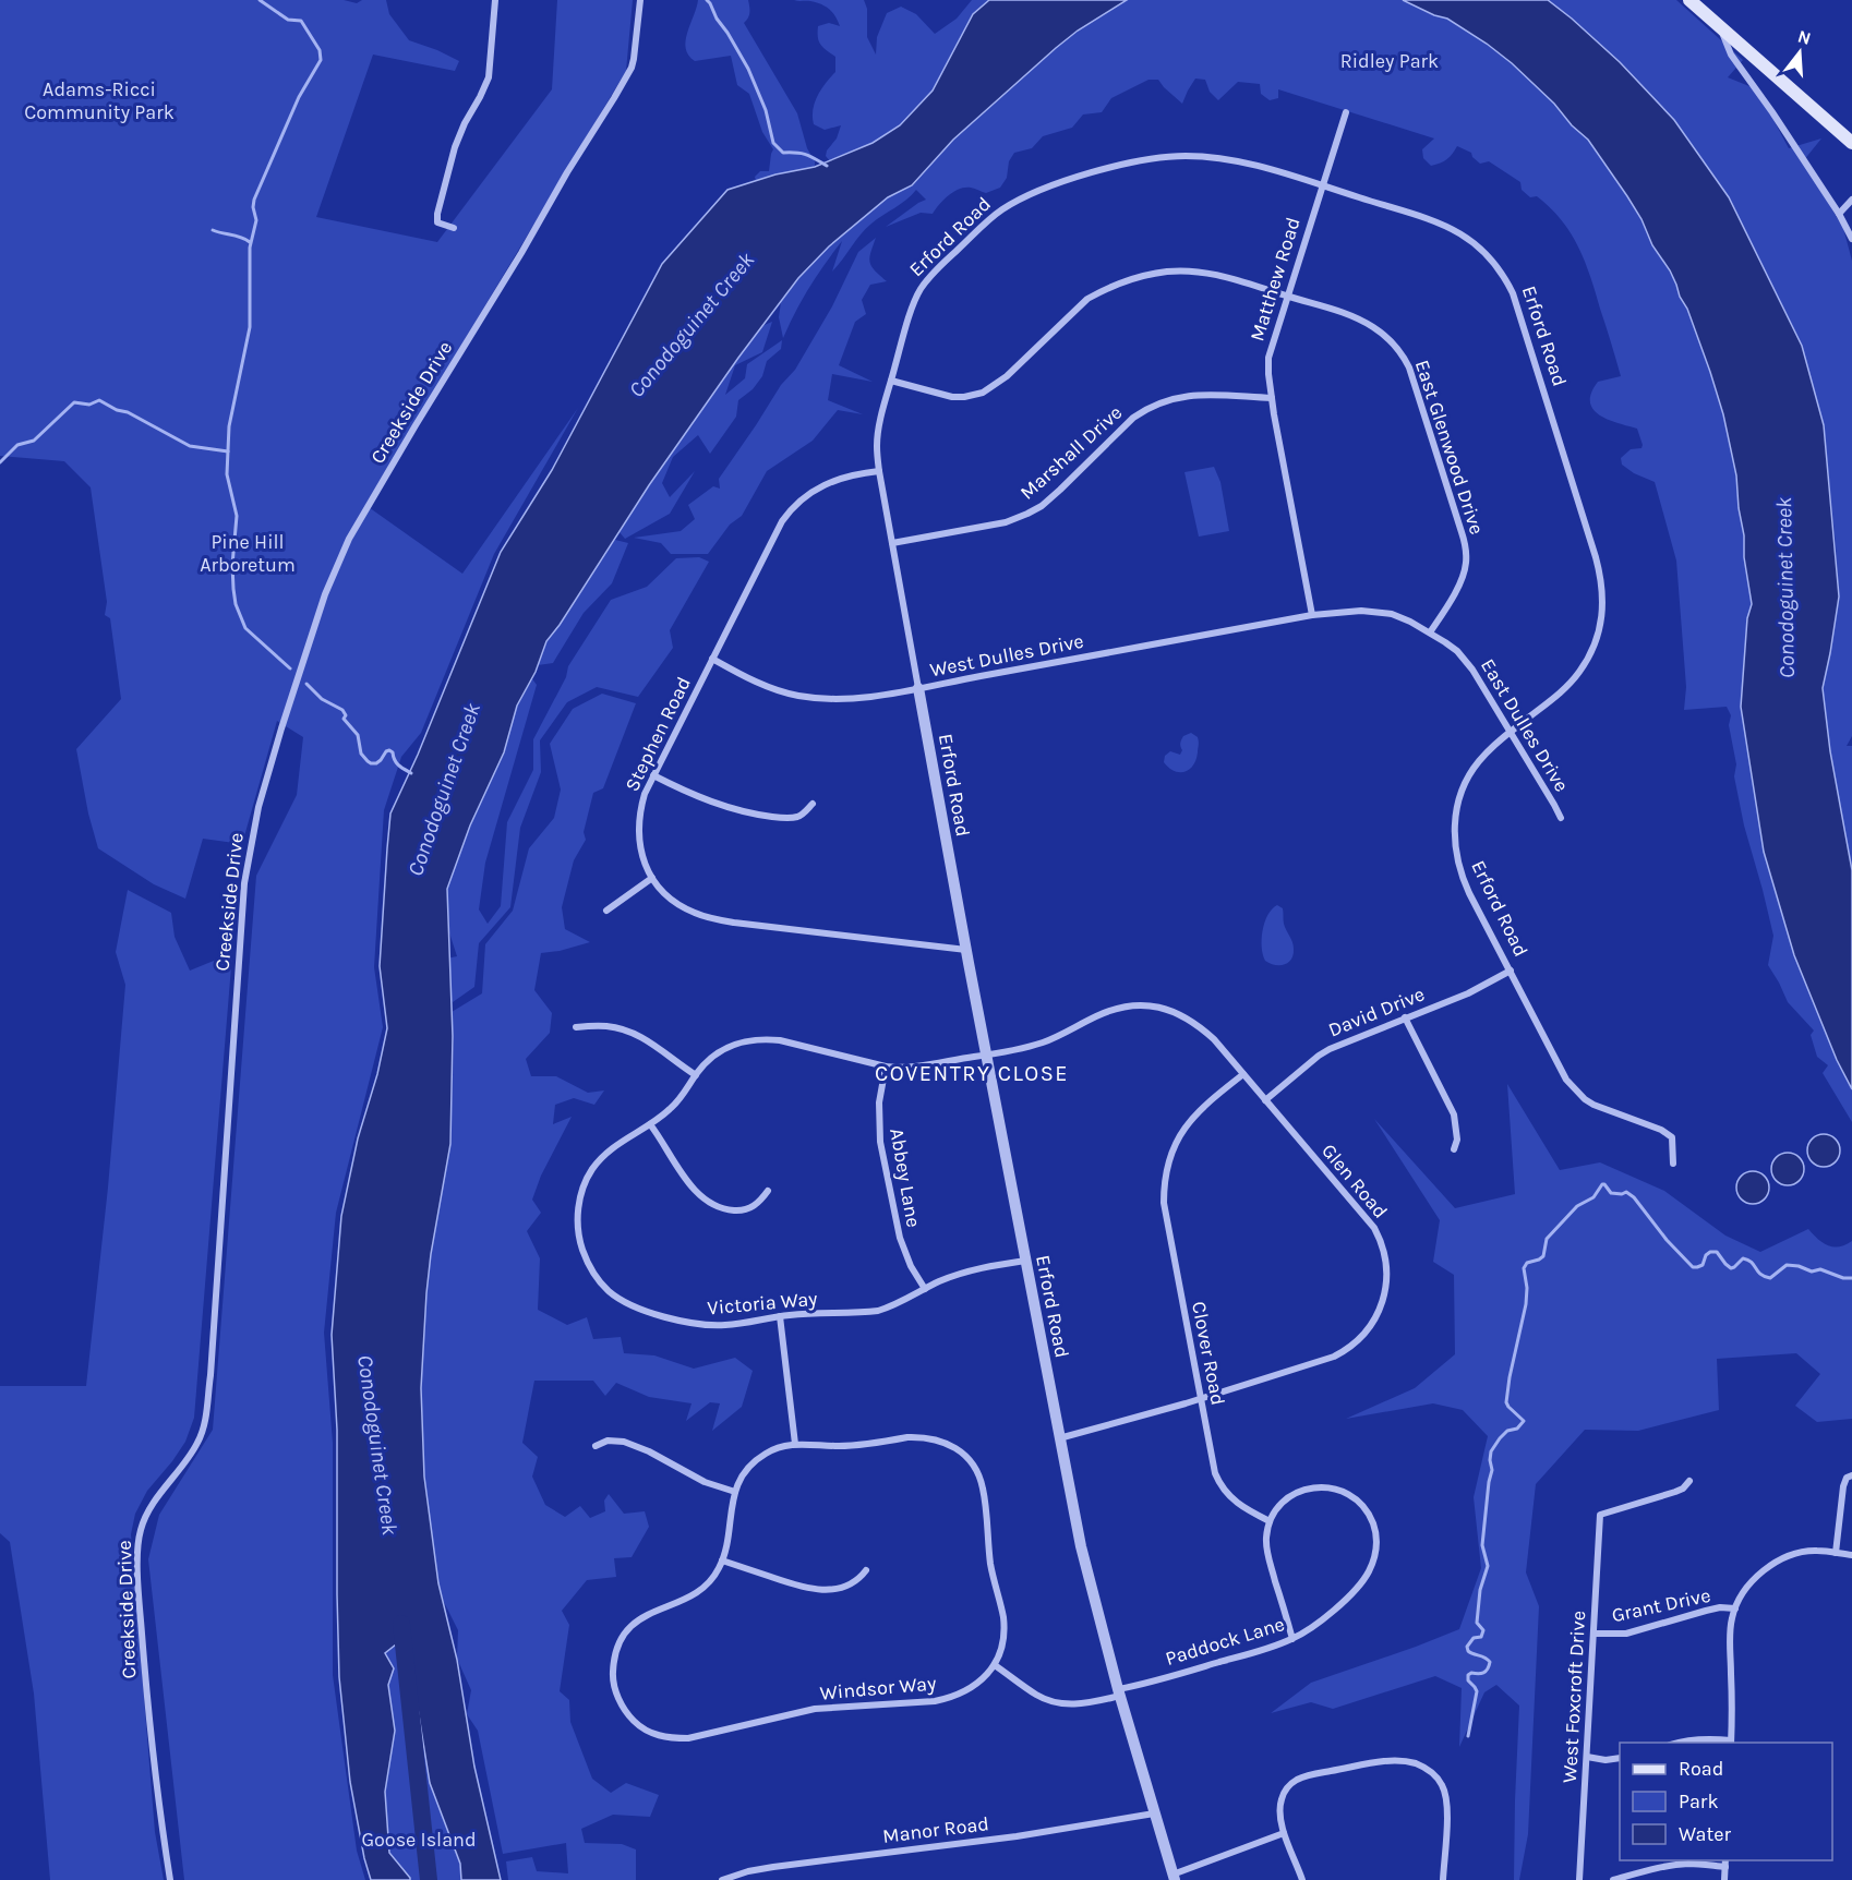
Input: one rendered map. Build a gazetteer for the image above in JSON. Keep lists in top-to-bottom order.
{
  "streets": {
    "street": [
      "Erford Road",
      "Matthew Road",
      "Creekside Drive",
      "East Glenwood Drive",
      "Marshall Drive",
      "West Dulles Drive",
      "East Dulles Drive",
      "Stephen Road",
      "David Drive",
      "Abbey Lane",
      "Glen Road",
      "Victoria Way",
      "Clover Road",
      "Grant Drive",
      "Paddock Lane",
      "Windsor Way",
      "West Foxcroft Drive",
      "Manor Road"
    ]
  },
  "crossings": [
    ["Erford Road", "Matthew Road"],
    ["Erford Road", "East Glenwood Drive"],
    ["Erford Road", "Marshall Drive"],
    ["Erford Road", "West Dulles Drive"],
    ["Erford Road", "East Dulles Drive"],
    ["Erford Road", "Stephen Road"],
    ["Erford Road", "David Drive"],
    ["Erford Road", "Glen Road"],
    ["Erford Road", "Victoria Way"],
    ["Erford Road", "Paddock Lane"],
    ["Erford Road", "Manor Road"],
    ["Matthew Road", "East Glenwood Drive"],
    ["Matthew Road", "Marshall Drive"],
    ["Matthew Road", "West Dulles Drive"],
    ["Matthew Road", "East Dulles Drive"],
    ["East Glenwood Drive", "East Dulles Drive"],
    ["West Dulles Drive", "East Dulles Drive"],
    ["West Dulles Drive", "Stephen Road"],
    ["David Drive", "Glen Road"],
    ["Abbey Lane", "Victoria Way"],
    ["Glen Road", "Victoria Way"],
    ["Glen Road", "Clover Road"],
    ["Clover Road", "Paddock Lane"],
    ["Grant Drive", "West Foxcroft Drive"],
    ["Paddock Lane", "Windsor Way"]
  ],
  "districts": ["COVENTRY CLOSE"],
  "water": ["Conodoguinet Creek"],
  "parks": [
    "Ridley Park",
    "Adams-Ricci Community Park",
    "Pine Hill Arboretum",
    "Goose Island"
  ],
  "legend": ["Road", "Park", "Water"],
  "north": "top"
}
